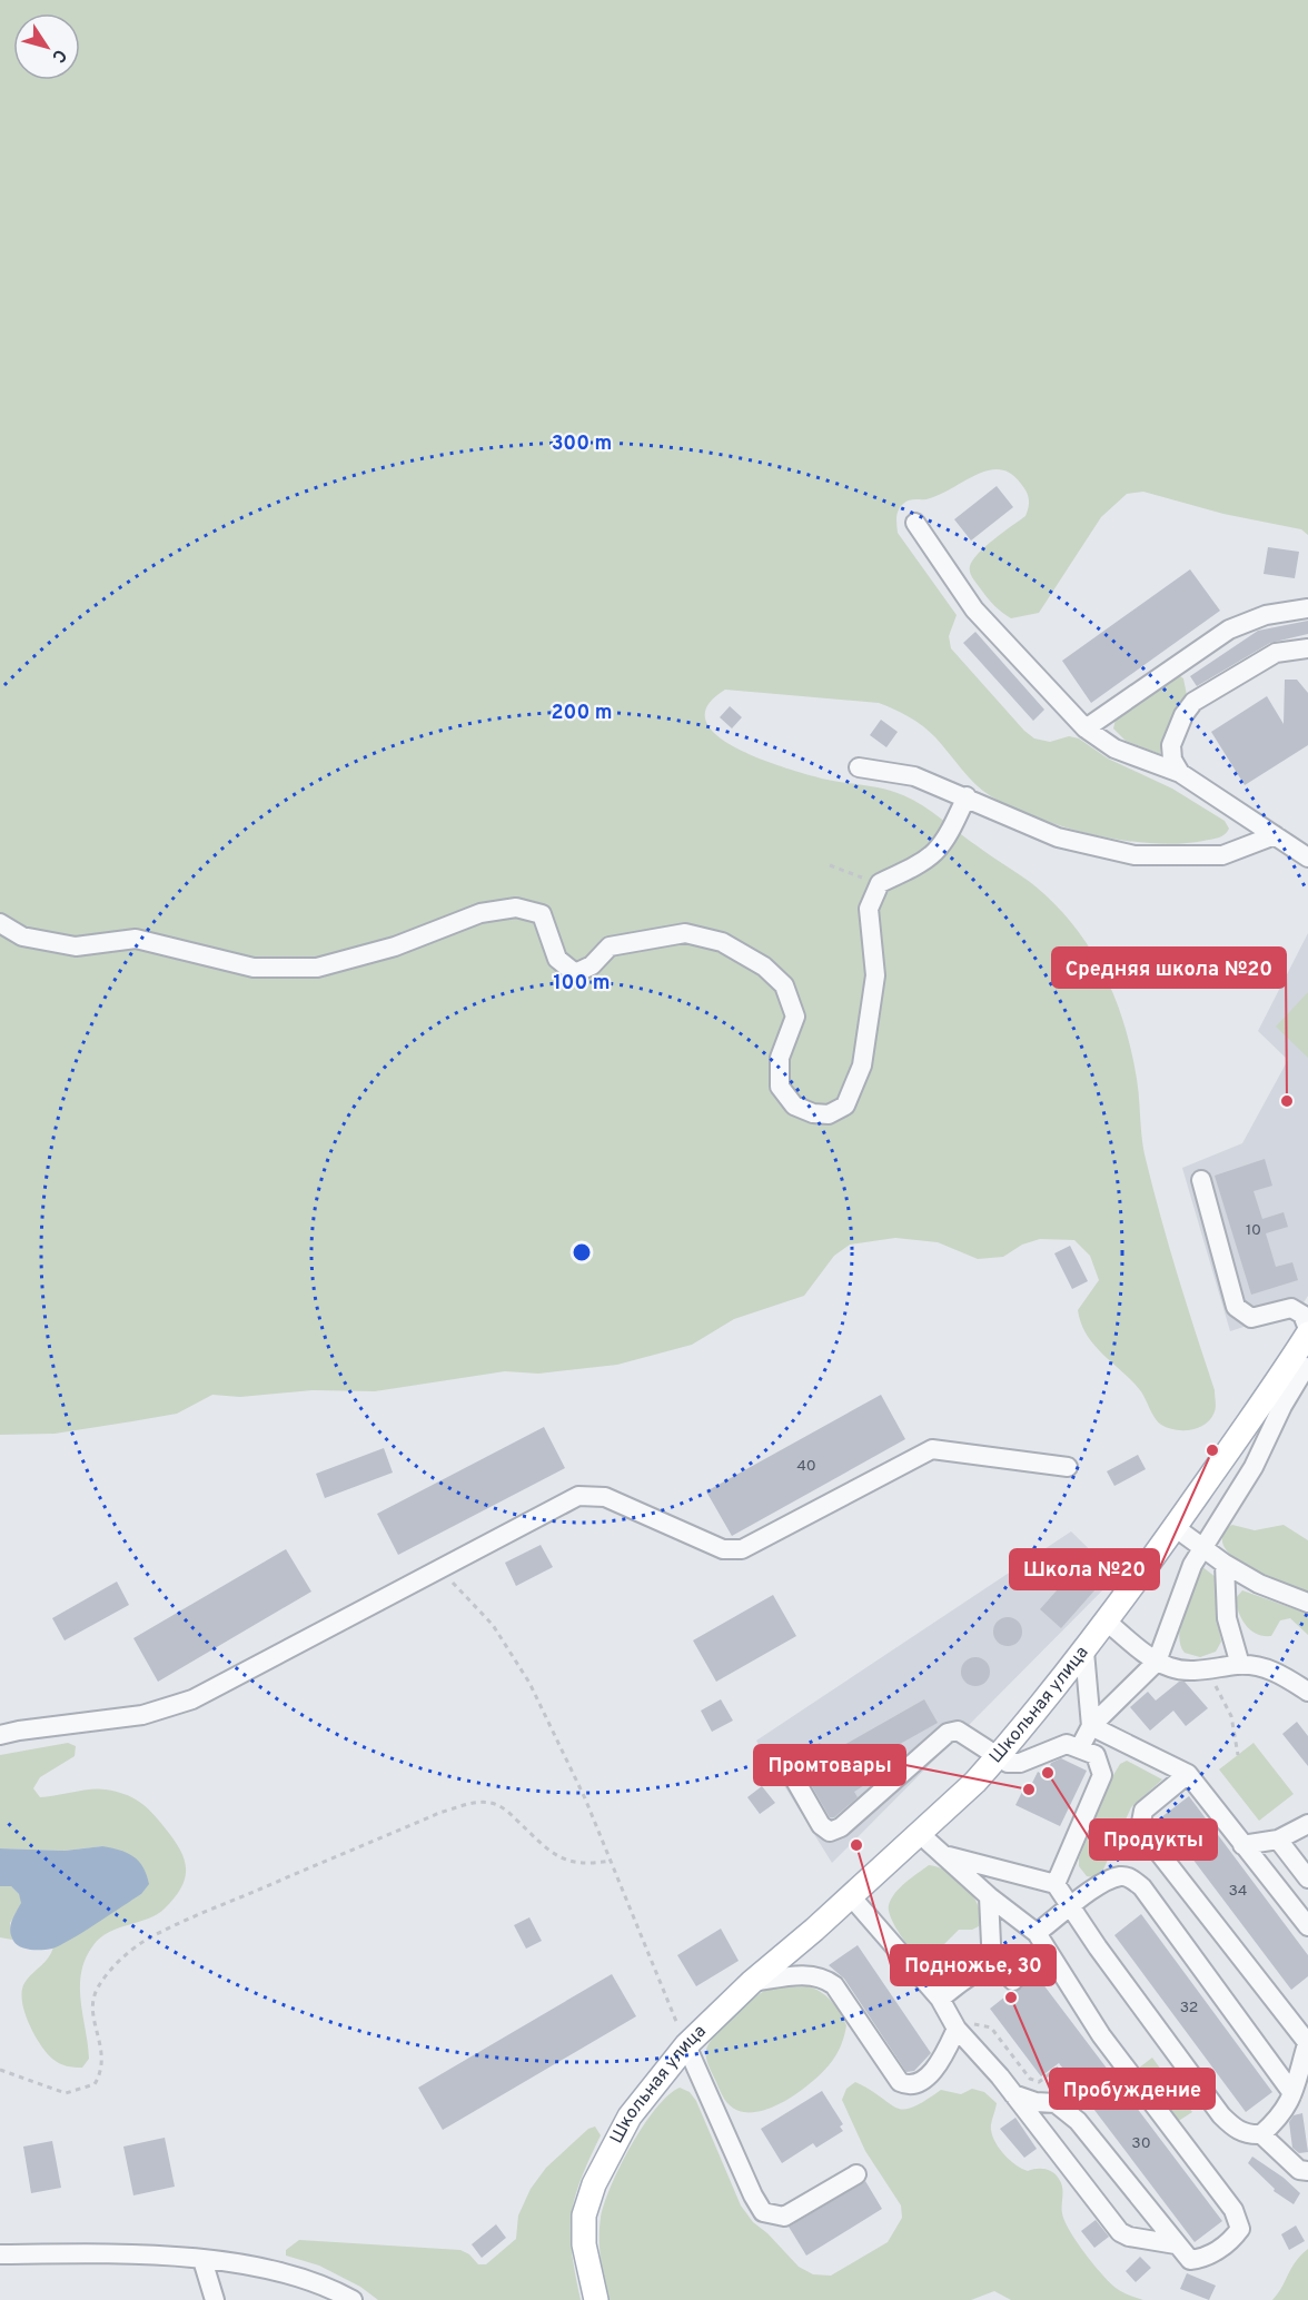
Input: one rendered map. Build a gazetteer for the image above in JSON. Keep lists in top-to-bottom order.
{
  "streets": {
    "main road": ["Школьная улица"]
  },
  "places": [
    "Средняя школа №20",
    "Школа №20",
    "Продукты",
    "Промтовары",
    "Подножье, 30",
    "Пробуждение"
  ],
  "house_numbers": [
    "10",
    "40",
    "34",
    "32",
    "30"
  ],
  "north": "bottom right",
  "rings": ["300 m", "200 m", "100 m"]
}
